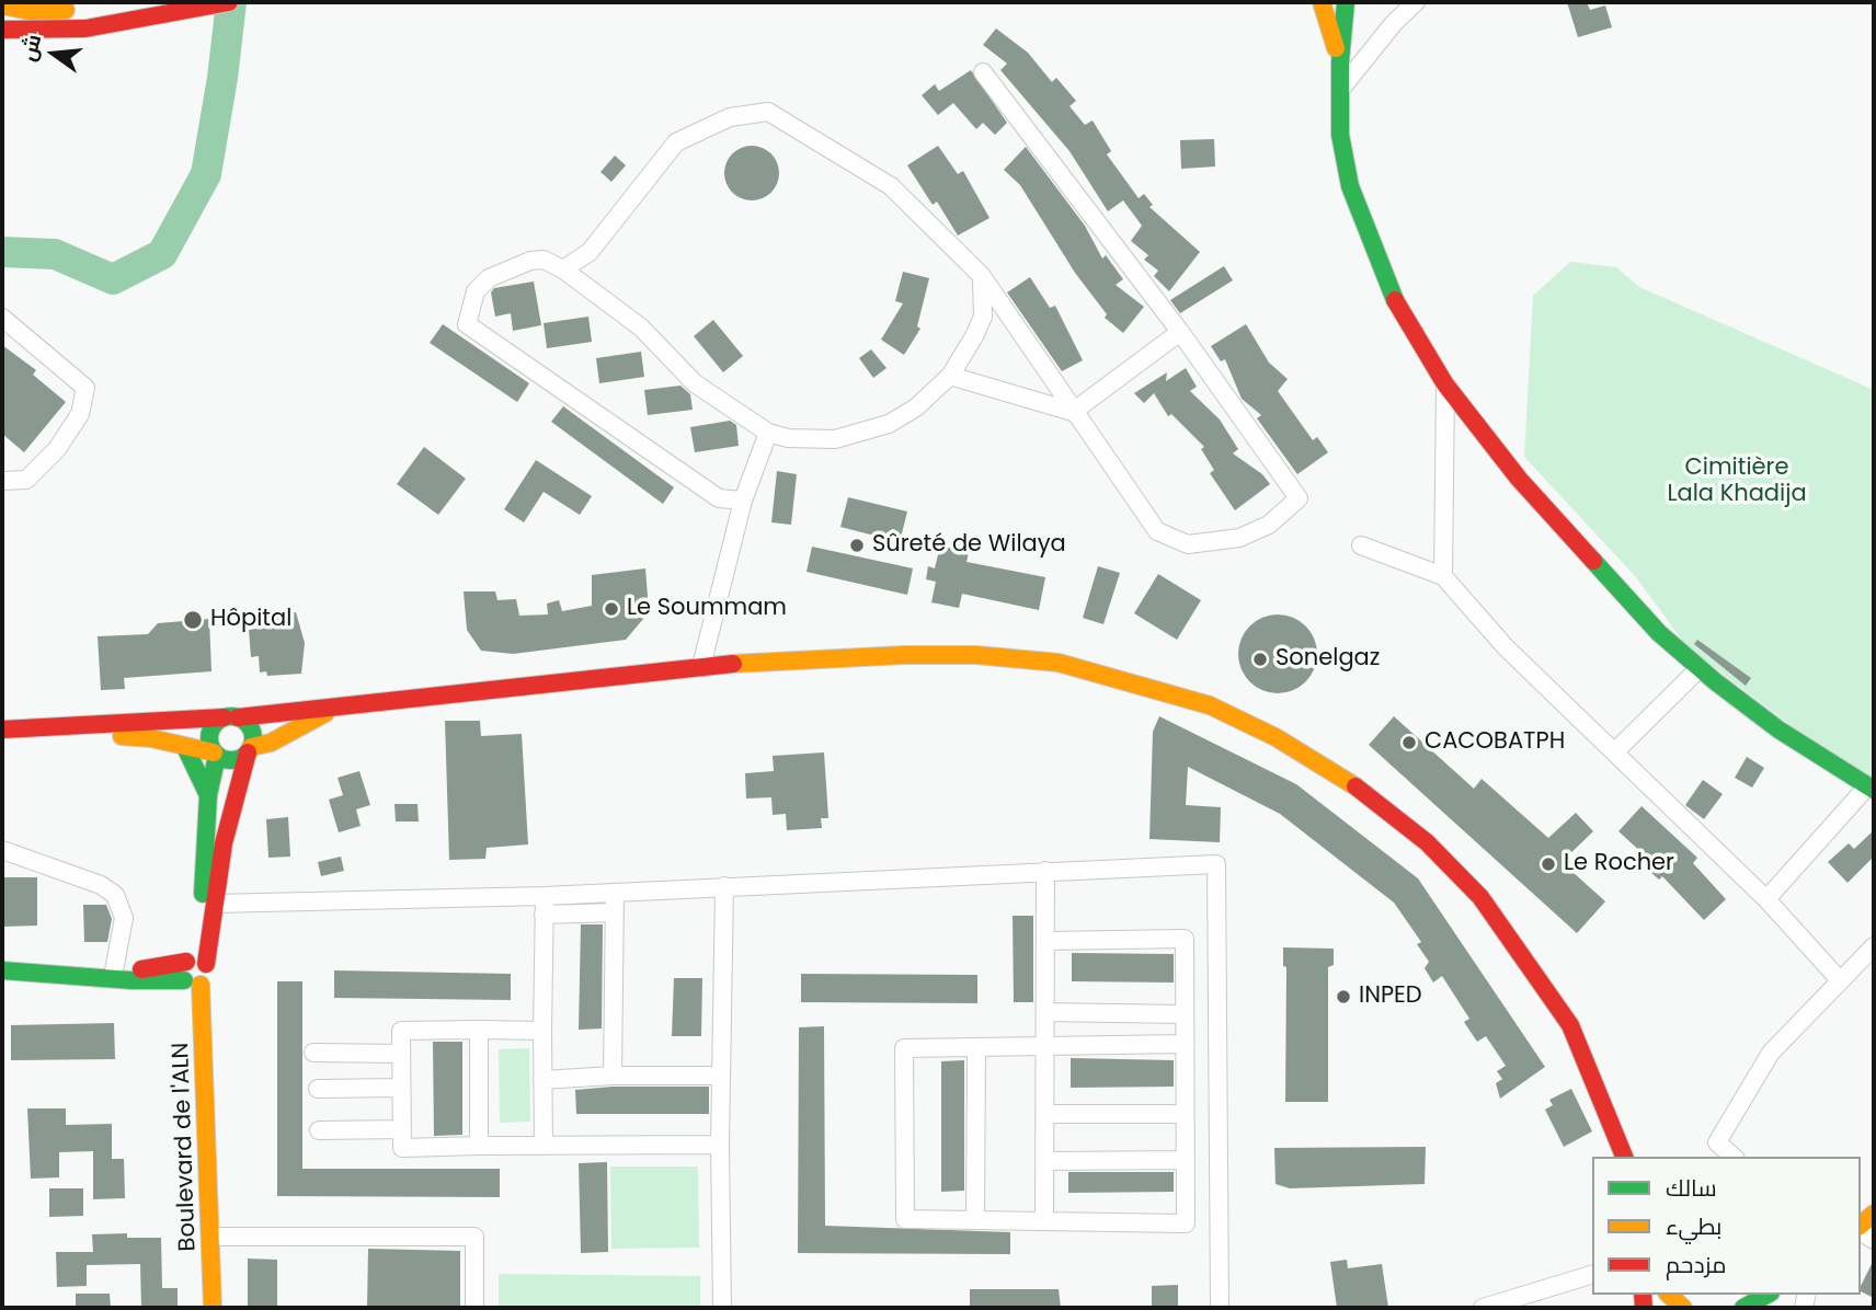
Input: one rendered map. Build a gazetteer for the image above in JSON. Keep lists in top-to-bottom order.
{
  "streets": {
    "main road": ["Boulevard de l'ALN"]
  },
  "parks": ["Cimitière Lala Khadija"],
  "places": [
    "Sûreté de Wilaya",
    "Le Soummam",
    "Hôpital",
    "Sonelgaz",
    "CACOBATPH",
    "Le Rocher",
    "INPED"
  ],
  "legend": ["سالك", "بطيء", "مزدحم"],
  "north": "left"
}
